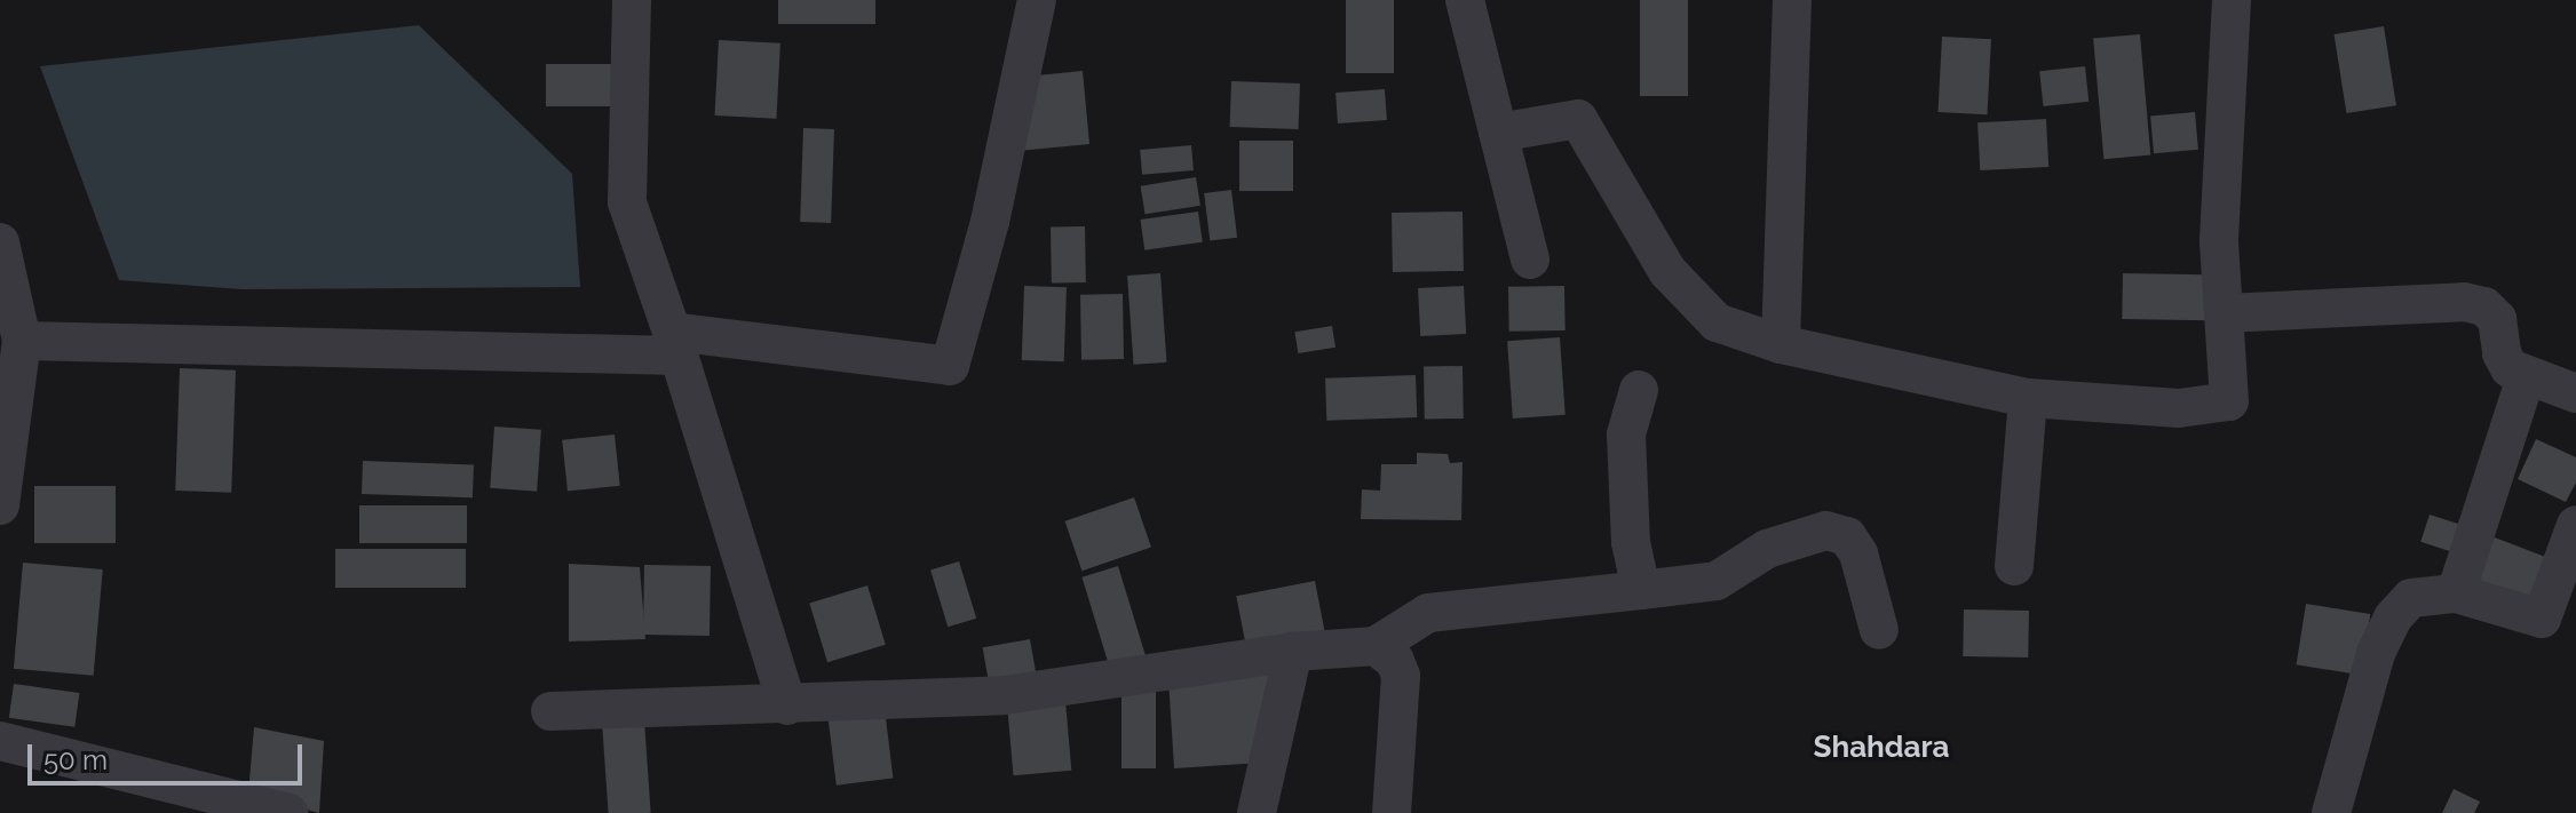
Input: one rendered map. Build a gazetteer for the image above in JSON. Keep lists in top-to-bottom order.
{
  "districts": ["Shahdara"],
  "scale_bar": "50 m"
}
